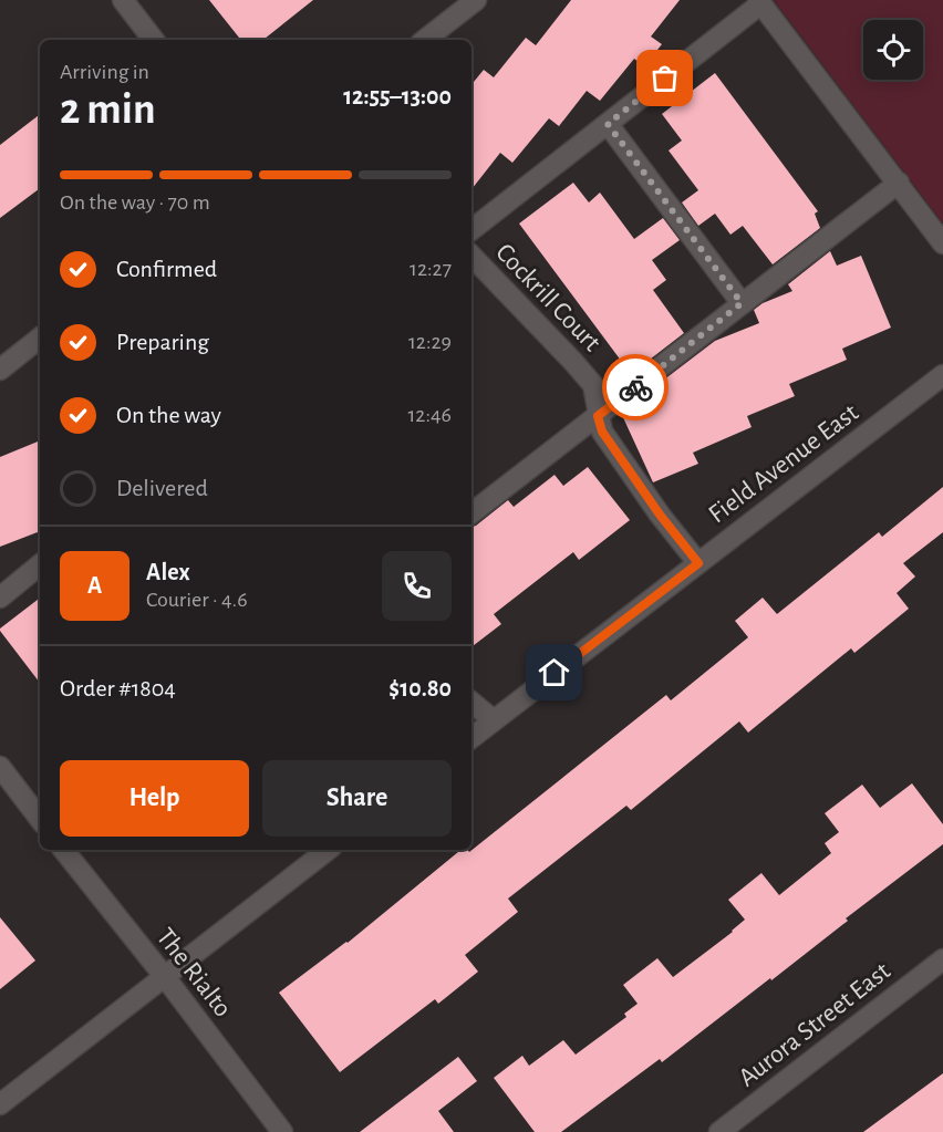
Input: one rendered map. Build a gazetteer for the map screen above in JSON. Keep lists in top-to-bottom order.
{
  "streets": {
    "street": [
      "Cockrill Court",
      "Field Avenue East",
      "The Rialto",
      "Aurora Street East"
    ]
  },
  "crossings": [
    ["Cockrill Court", "Field Avenue East"]
  ],
  "page": {
    "heading": ["2 min", "Arriving in", "12:55–13:00"],
    "panel": [
      "Alex",
      "Courier · 4.6",
      "Order #1804",
      "$10.80"
    ],
    "bar": "On the way · 70 m",
    "list": [
      ["Confirmed", "12:27"],
      ["Preparing", "12:29"],
      ["On the way", "12:46"],
      "Delivered"
    ],
    "round": "A",
    "buttons": ["Help", "Share"]
  }
}
